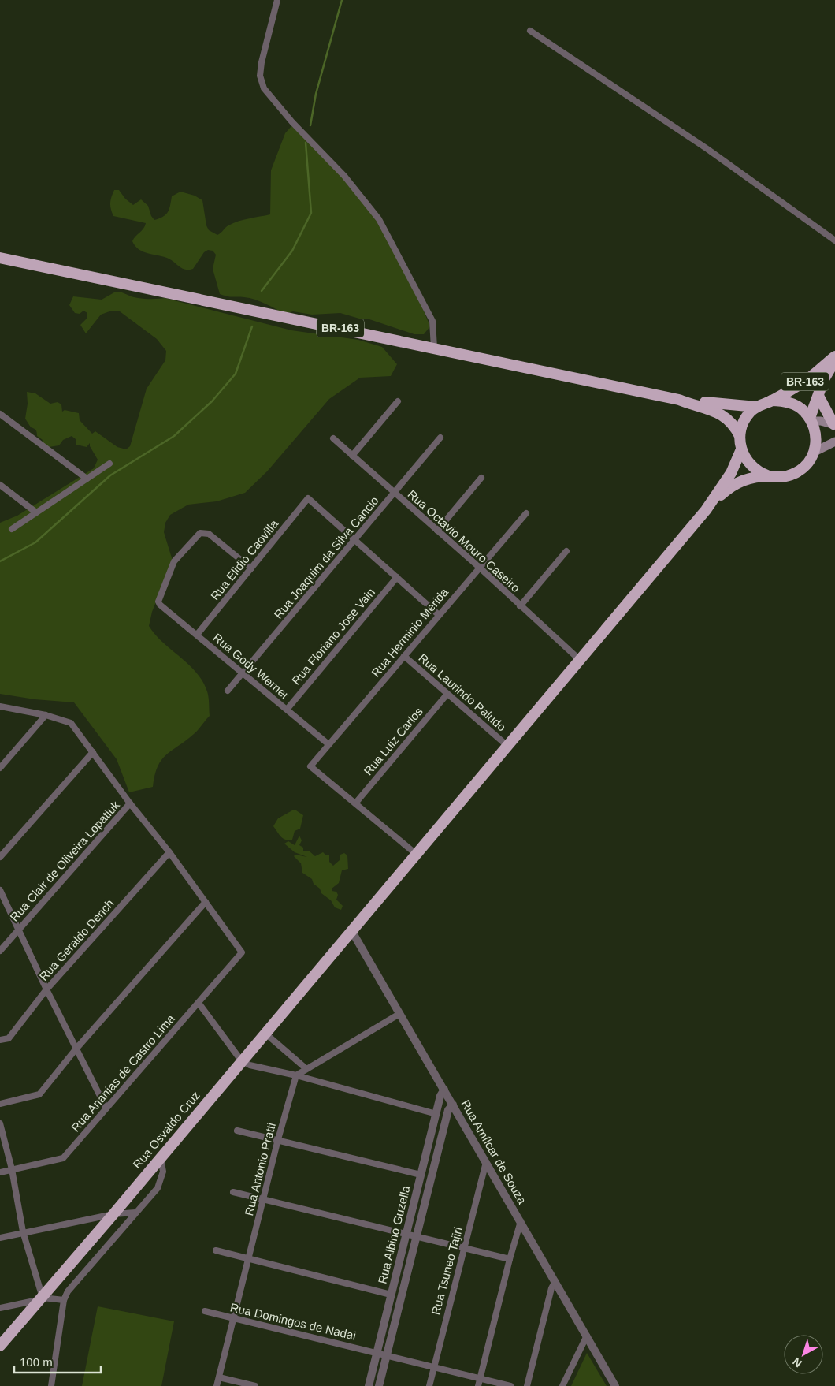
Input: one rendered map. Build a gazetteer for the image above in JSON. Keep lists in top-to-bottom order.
{
  "streets": {
    "highway": ["BR-163", "Rua Osvaldo Cruz"],
    "street": [
      "Rua Octavio Mouro Caseiro",
      "Rua Joaquim da Silva Cancio",
      "Rua Elidio Caovilla",
      "Rua Herminio Merida",
      "Rua Floriano José Vain",
      "Rua Gody Werner",
      "Rua Laurindo Paludo",
      "Rua Luiz Carlos",
      "Rua Clair de Oliveira Lopatiuk",
      "Rua Geraldo Dench",
      "Rua Ananias de Castro Lima",
      "Rua Amílcar de Souza",
      "Rua Antonio Pratti",
      "Rua Albino Guzella",
      "Rua Tsuneo Tajiri",
      "Rua Domingos de Nadai"
    ]
  },
  "crossings": [
    ["Rua Octavio Mouro Caseiro", "Rua Joaquim da Silva Cancio"],
    ["Rua Octavio Mouro Caseiro", "Rua Herminio Merida"],
    ["Rua Octavio Mouro Caseiro", "Rua Osvaldo Cruz"],
    ["Rua Joaquim da Silva Cancio", "Rua Elidio Caovilla"],
    ["Rua Joaquim da Silva Cancio", "Rua Gody Werner"],
    ["Rua Elidio Caovilla", "Rua Gody Werner"],
    ["Rua Herminio Merida", "Rua Gody Werner"],
    ["Rua Herminio Merida", "Rua Laurindo Paludo"],
    ["Rua Herminio Merida", "Rua Luiz Carlos"],
    ["Rua Floriano José Vain", "Rua Gody Werner"],
    ["Rua Laurindo Paludo", "Rua Luiz Carlos"],
    ["Rua Laurindo Paludo", "Rua Osvaldo Cruz"],
    ["Rua Osvaldo Cruz", "Rua Amílcar de Souza"],
    ["Rua Amílcar de Souza", "Rua Albino Guzella"],
    ["Rua Amílcar de Souza", "Rua Tsuneo Tajiri"],
    ["Rua Antonio Pratti", "Rua Domingos de Nadai"],
    ["Rua Albino Guzella", "Rua Domingos de Nadai"]
  ],
  "scale_bar": "100 m",
  "north": "bottom left"
}
